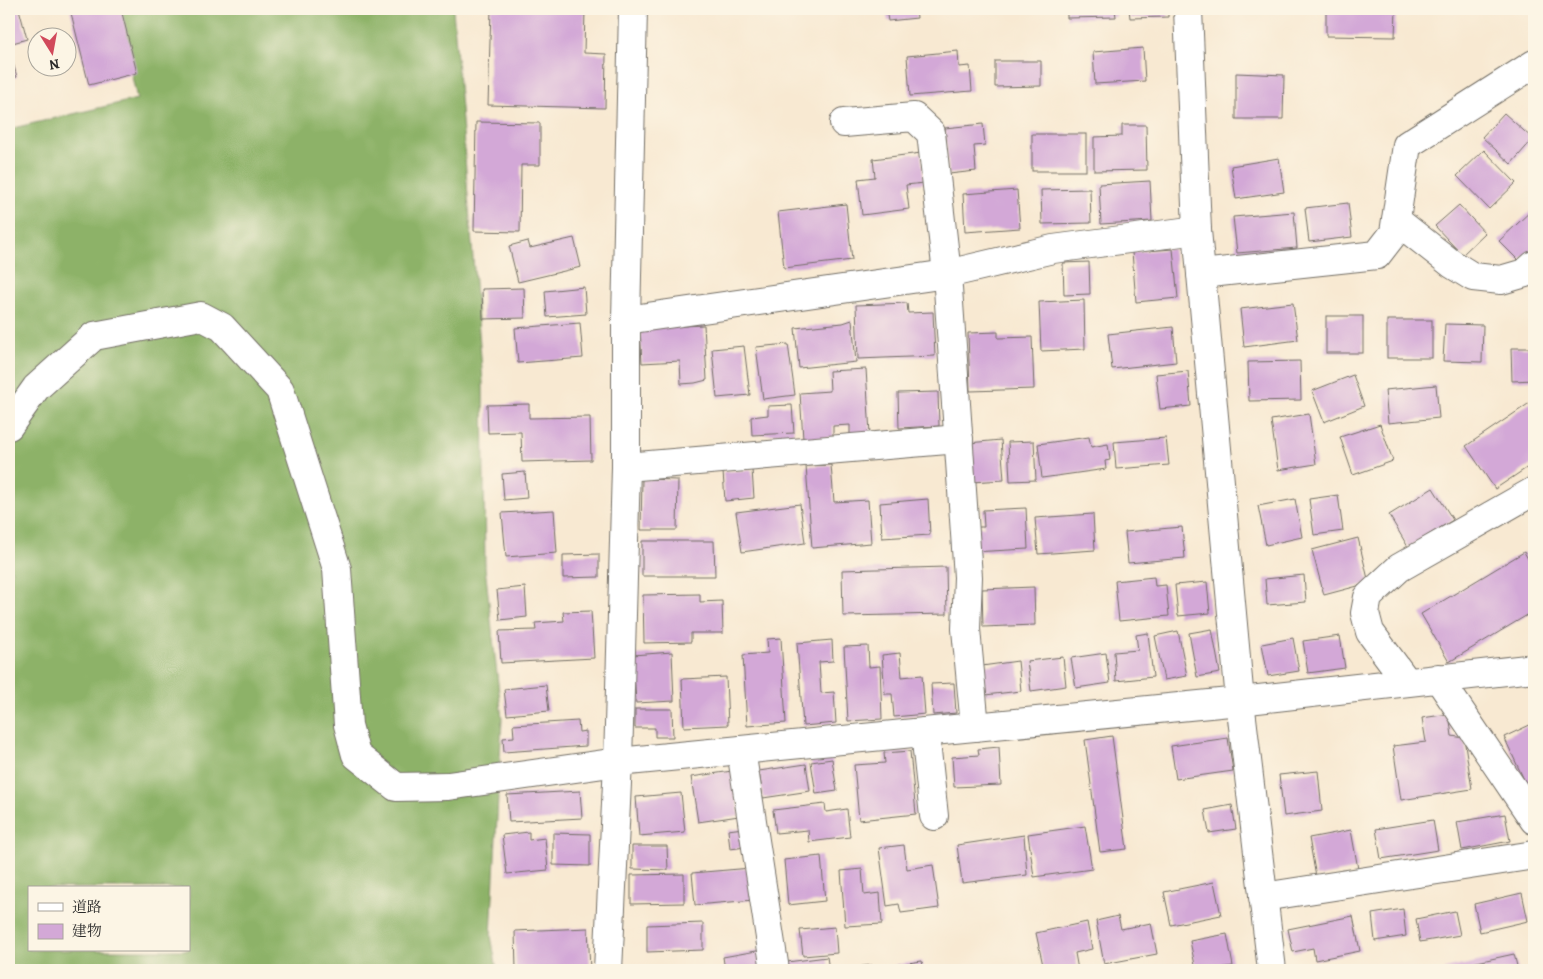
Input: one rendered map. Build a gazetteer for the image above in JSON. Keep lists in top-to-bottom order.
{
  "legend": ["道路", "建物"],
  "north": "bottom"
}
